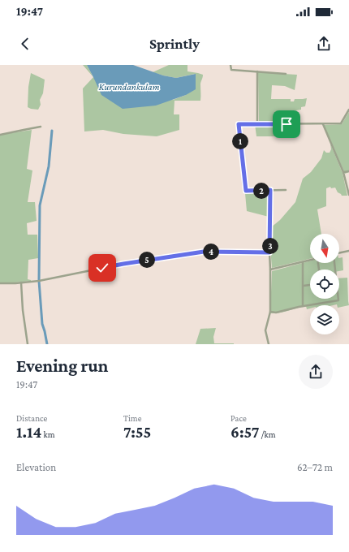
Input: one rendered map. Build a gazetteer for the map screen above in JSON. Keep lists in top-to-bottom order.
{
  "water": ["Kurundankulam"],
  "north": "bottom",
  "page": {
    "status": "19:47",
    "header": "Sprintly",
    "pins": [
      "1",
      "2",
      "3",
      "4",
      "5"
    ],
    "heading": ["Evening run", "19:47"],
    "stats": [
      ["Distance", "1.14 km"],
      ["Time", "7:55"],
      ["Pace", "6:57 /km"]
    ],
    "chart": ["Elevation", "62–72 m"]
  }
}
